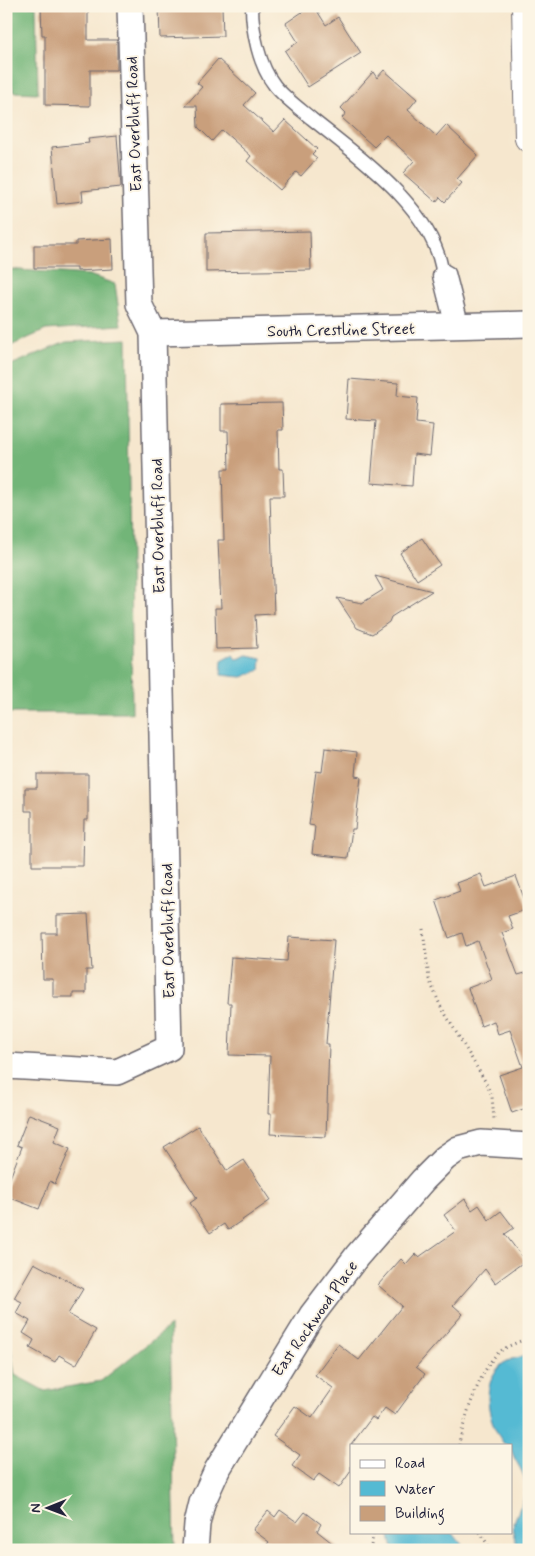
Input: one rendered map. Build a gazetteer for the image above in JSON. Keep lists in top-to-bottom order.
{
  "streets": {
    "street": ["East Overbluff Road", "South Crestline Street", "East Rockwood Place"]
  },
  "crossings": [
    ["East Overbluff Road", "South Crestline Street"]
  ],
  "legend": ["Road", "Water", "Building"],
  "north": "left"
}
